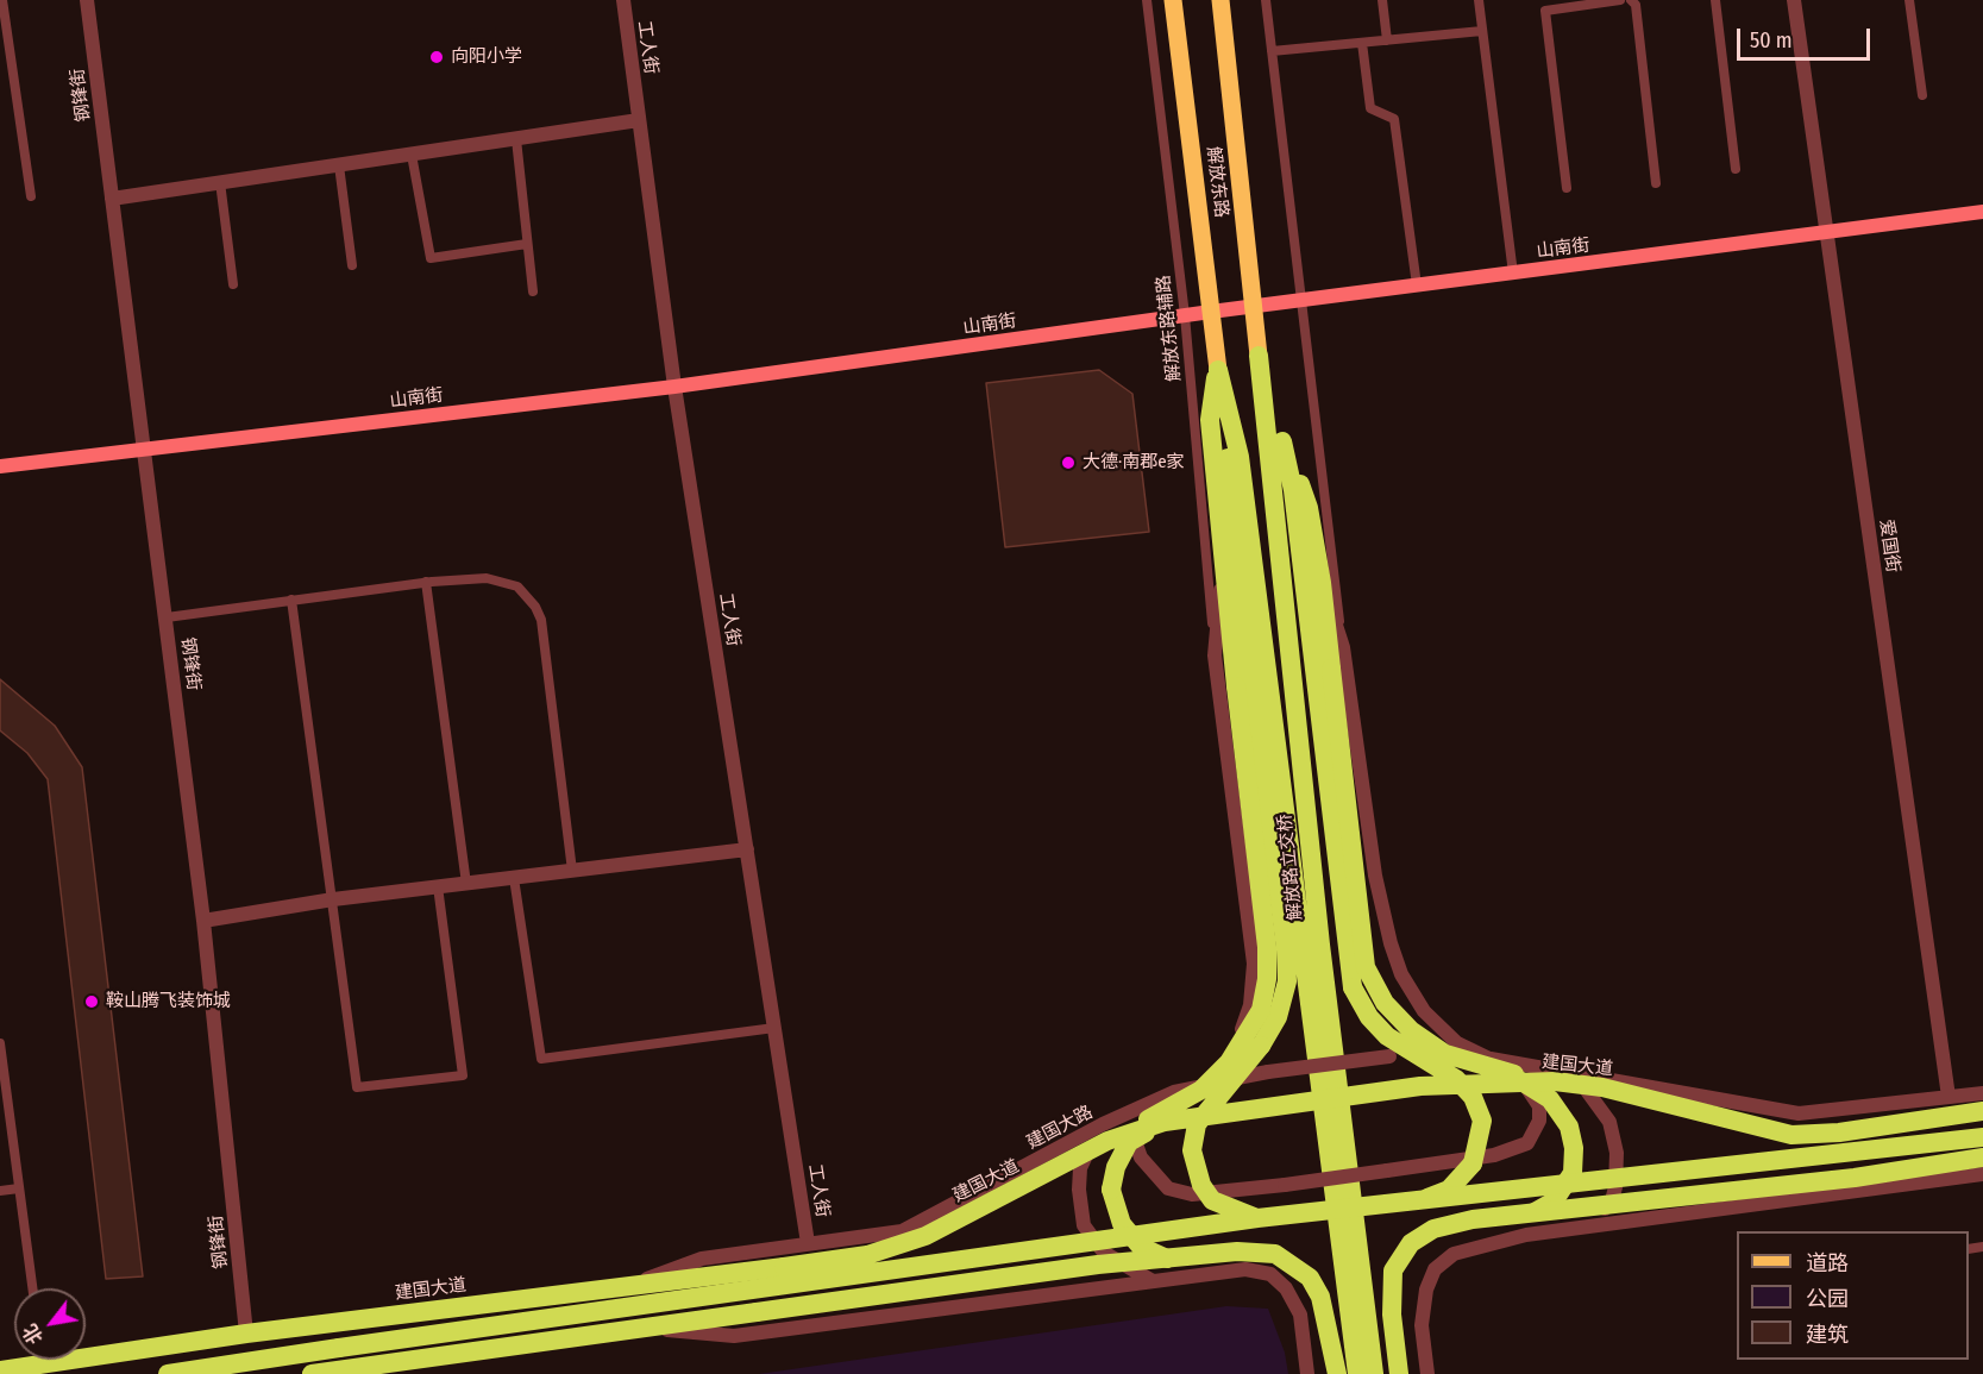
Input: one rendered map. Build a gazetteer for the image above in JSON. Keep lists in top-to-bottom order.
{
  "streets": {
    "highway": ["解放路立交桥", "建国大道"],
    "main road": ["解放东路", "山南街"],
    "street": [
      "工人街",
      "钢锋街",
      "爱国街",
      "建国大路"
    ],
    "lane": ["解放东路辅路"]
  },
  "crossings": [
    ["工人街", "山南街"],
    ["工人街", "建国大路"],
    ["钢锋街", "山南街"],
    ["钢锋街", "建国大道"],
    ["解放东路", "山南街"],
    ["解放东路", "解放路立交桥"],
    ["山南街", "解放东路辅路"],
    ["山南街", "爱国街"],
    ["建国大道", "建国大路"]
  ],
  "places": ["向阳小学", "大德·南郡e家", "鞍山腾飞装饰城"],
  "legend": ["道路", "公园", "建筑"],
  "scale_bar": "50 m",
  "north": "bottom left"
}
